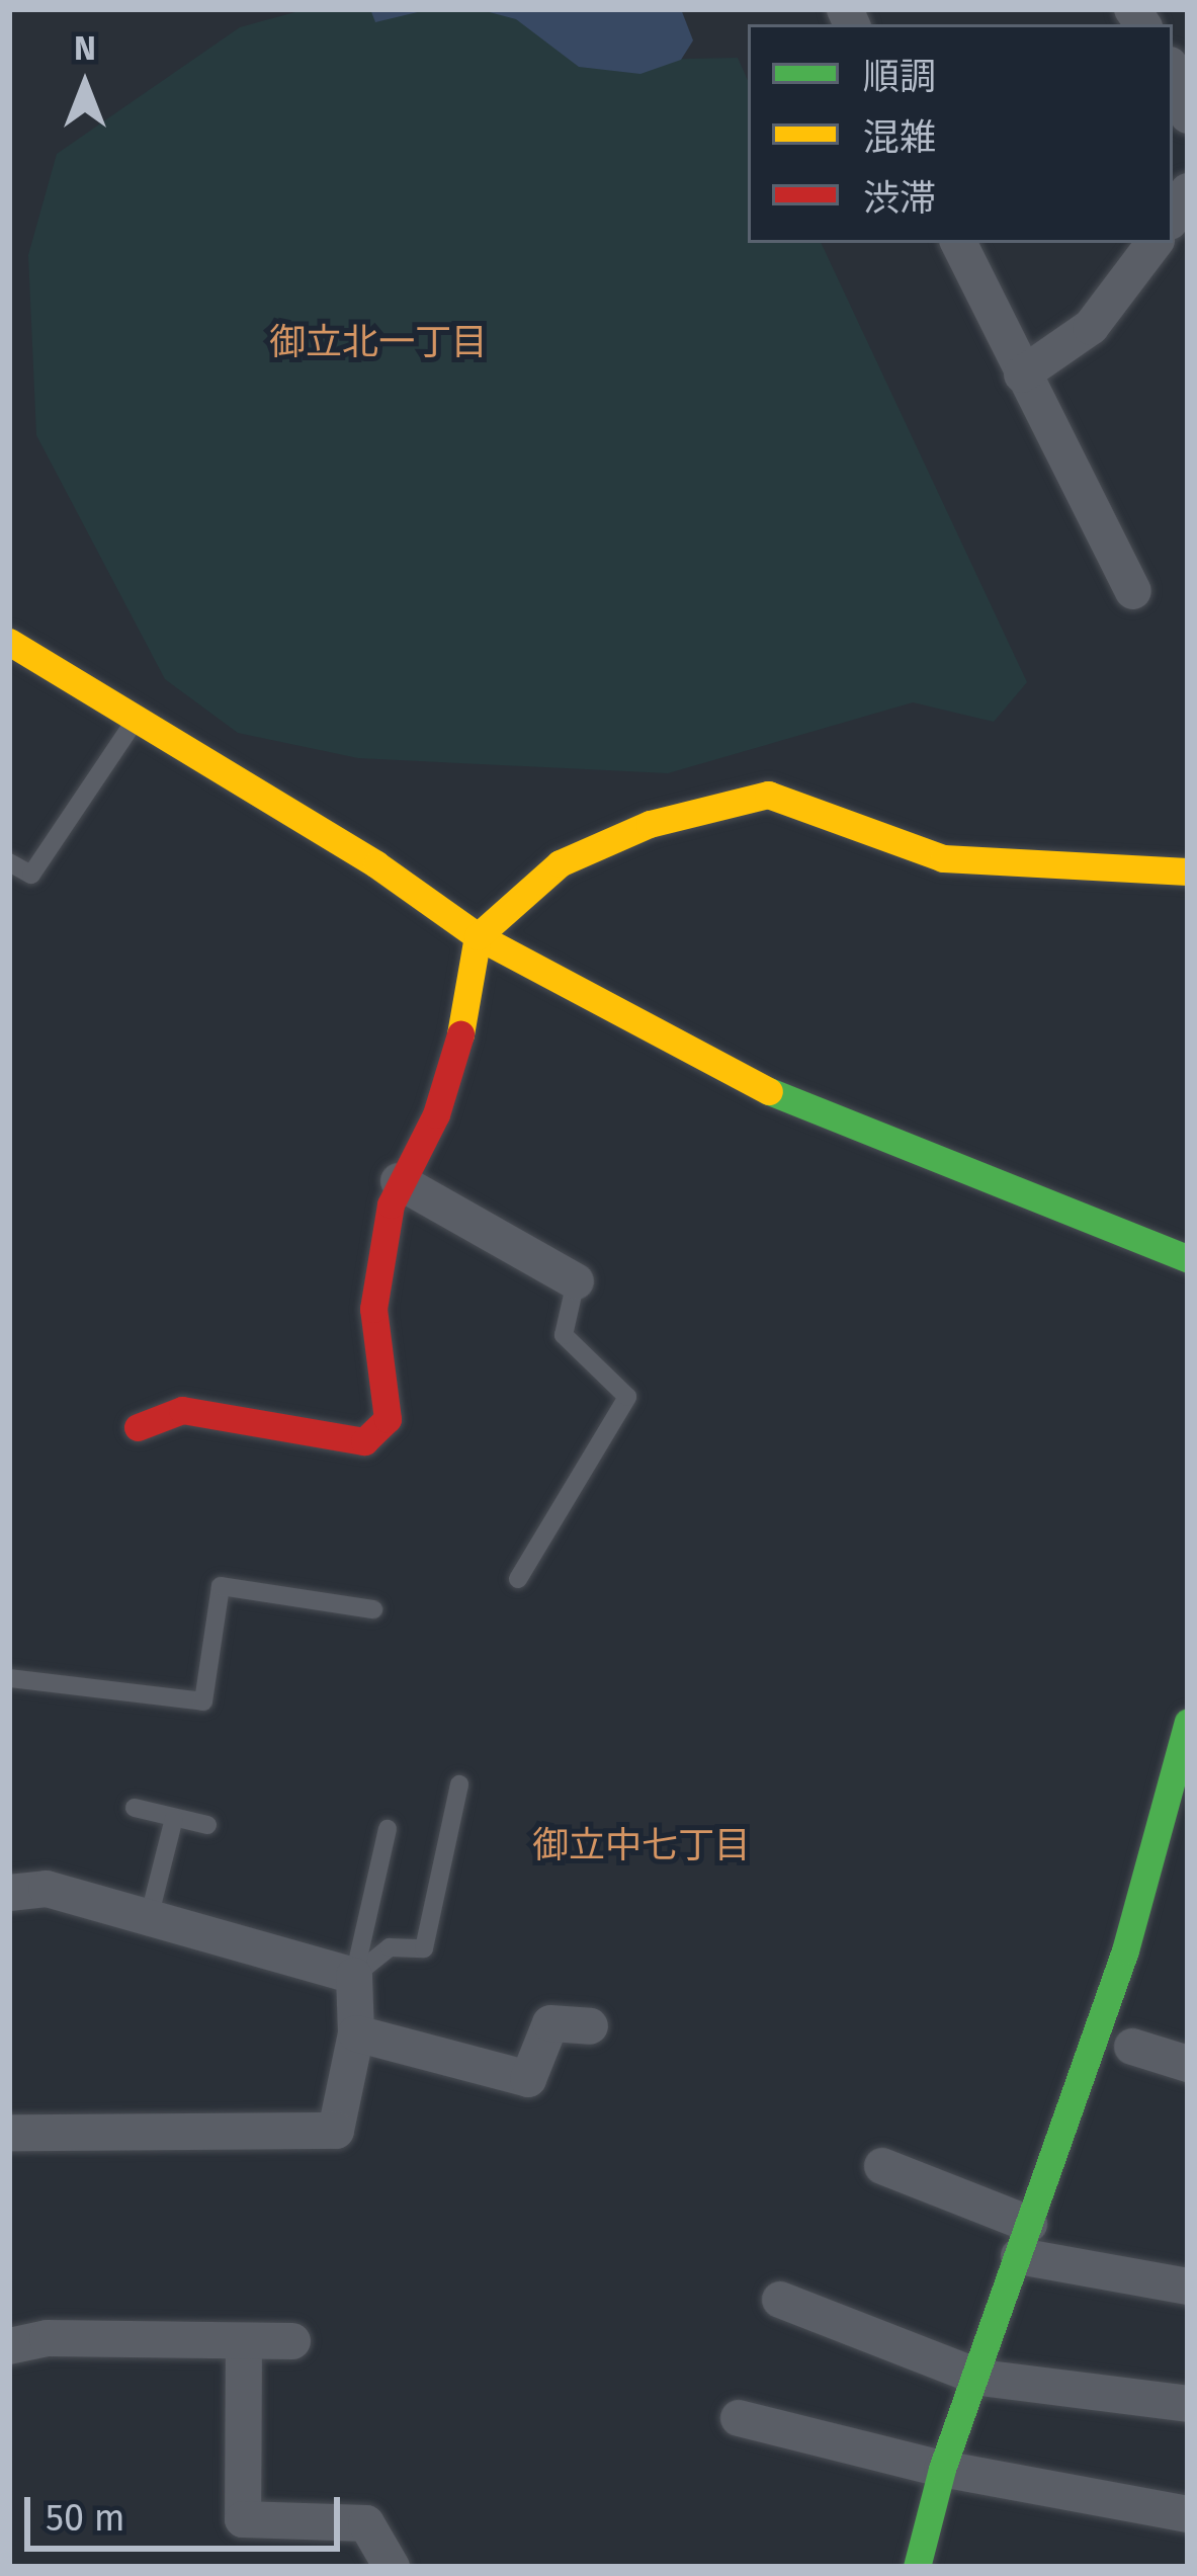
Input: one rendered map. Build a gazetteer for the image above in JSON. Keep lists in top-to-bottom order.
{
  "districts": ["御立北一丁目", "御立中七丁目"],
  "legend": ["順調", "混雑", "渋滞"],
  "scale_bar": "50 m",
  "north": "top"
}
